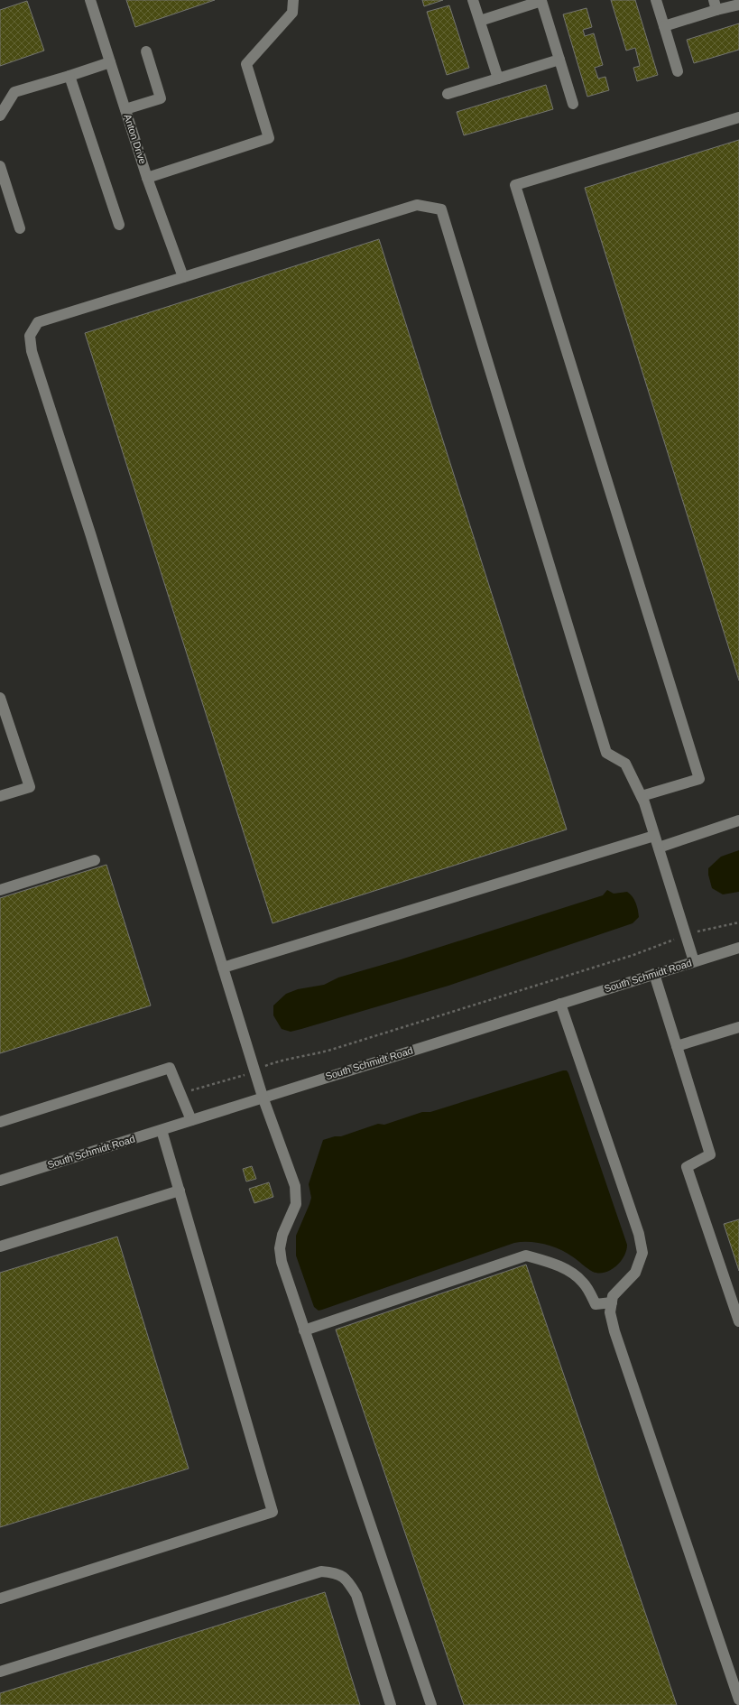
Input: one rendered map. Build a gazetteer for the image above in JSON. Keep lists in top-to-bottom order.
{
  "streets": {
    "street": ["Anton Drive", "South Schmidt Road"]
  }
}
